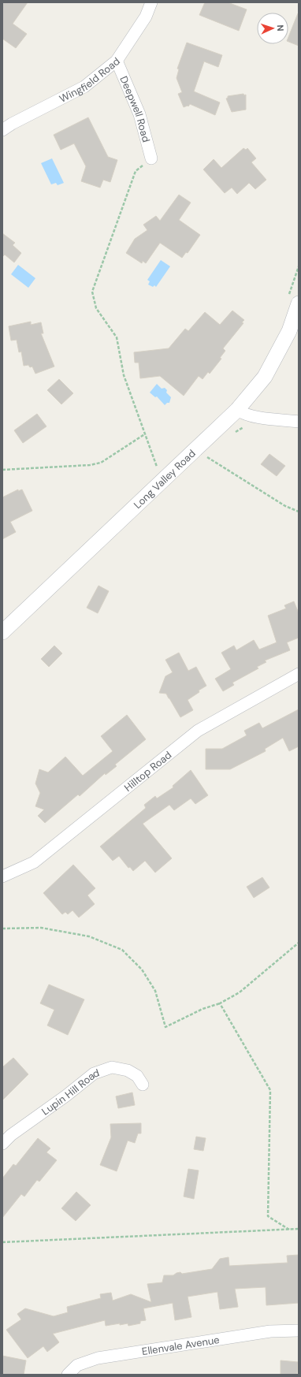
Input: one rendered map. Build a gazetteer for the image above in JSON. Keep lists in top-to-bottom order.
{
  "streets": {
    "street": [
      "Wingfield Road",
      "Deepwell Road",
      "Long Valley Road",
      "Hilltop Road",
      "Lupin Hill Road",
      "Ellenvale Avenue"
    ]
  },
  "crossings": [
    ["Wingfield Road", "Deepwell Road"]
  ],
  "north": "right"
}
